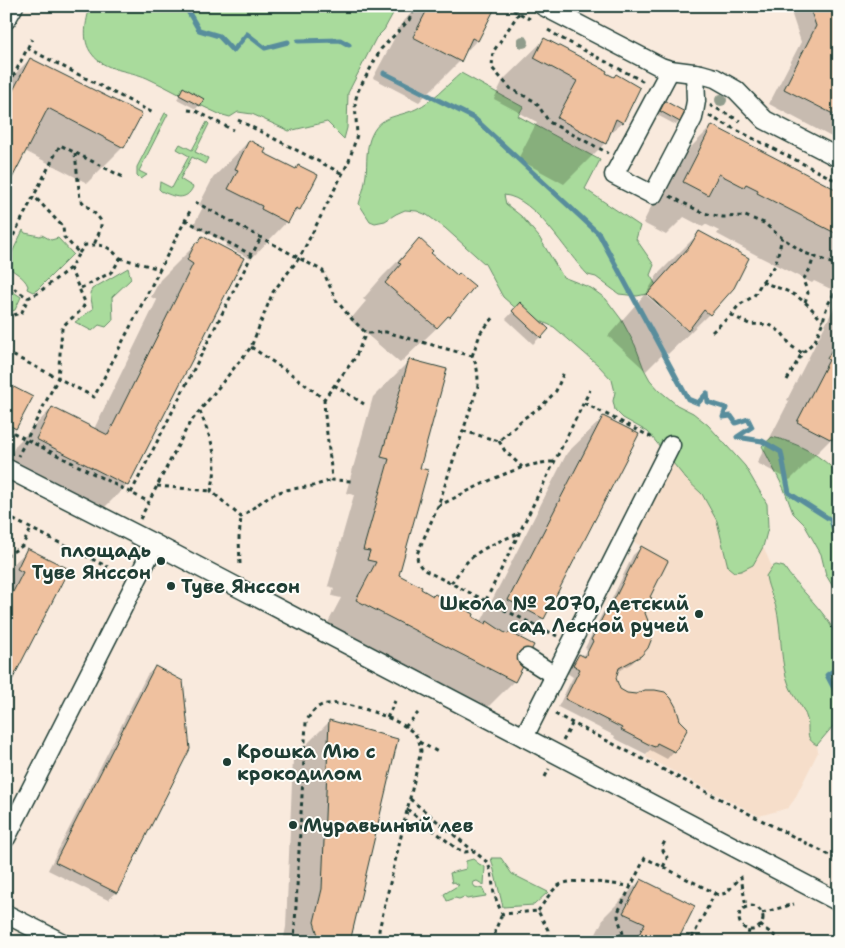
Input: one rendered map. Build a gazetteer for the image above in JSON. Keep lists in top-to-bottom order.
{
  "places": [
    "площадь Туве Янссон",
    "Туве Янссон",
    "Школа № 2070, детский сад Лесной ручей",
    "Крошка Мю с крокодилом",
    "Муравьиный лев"
  ]
}
